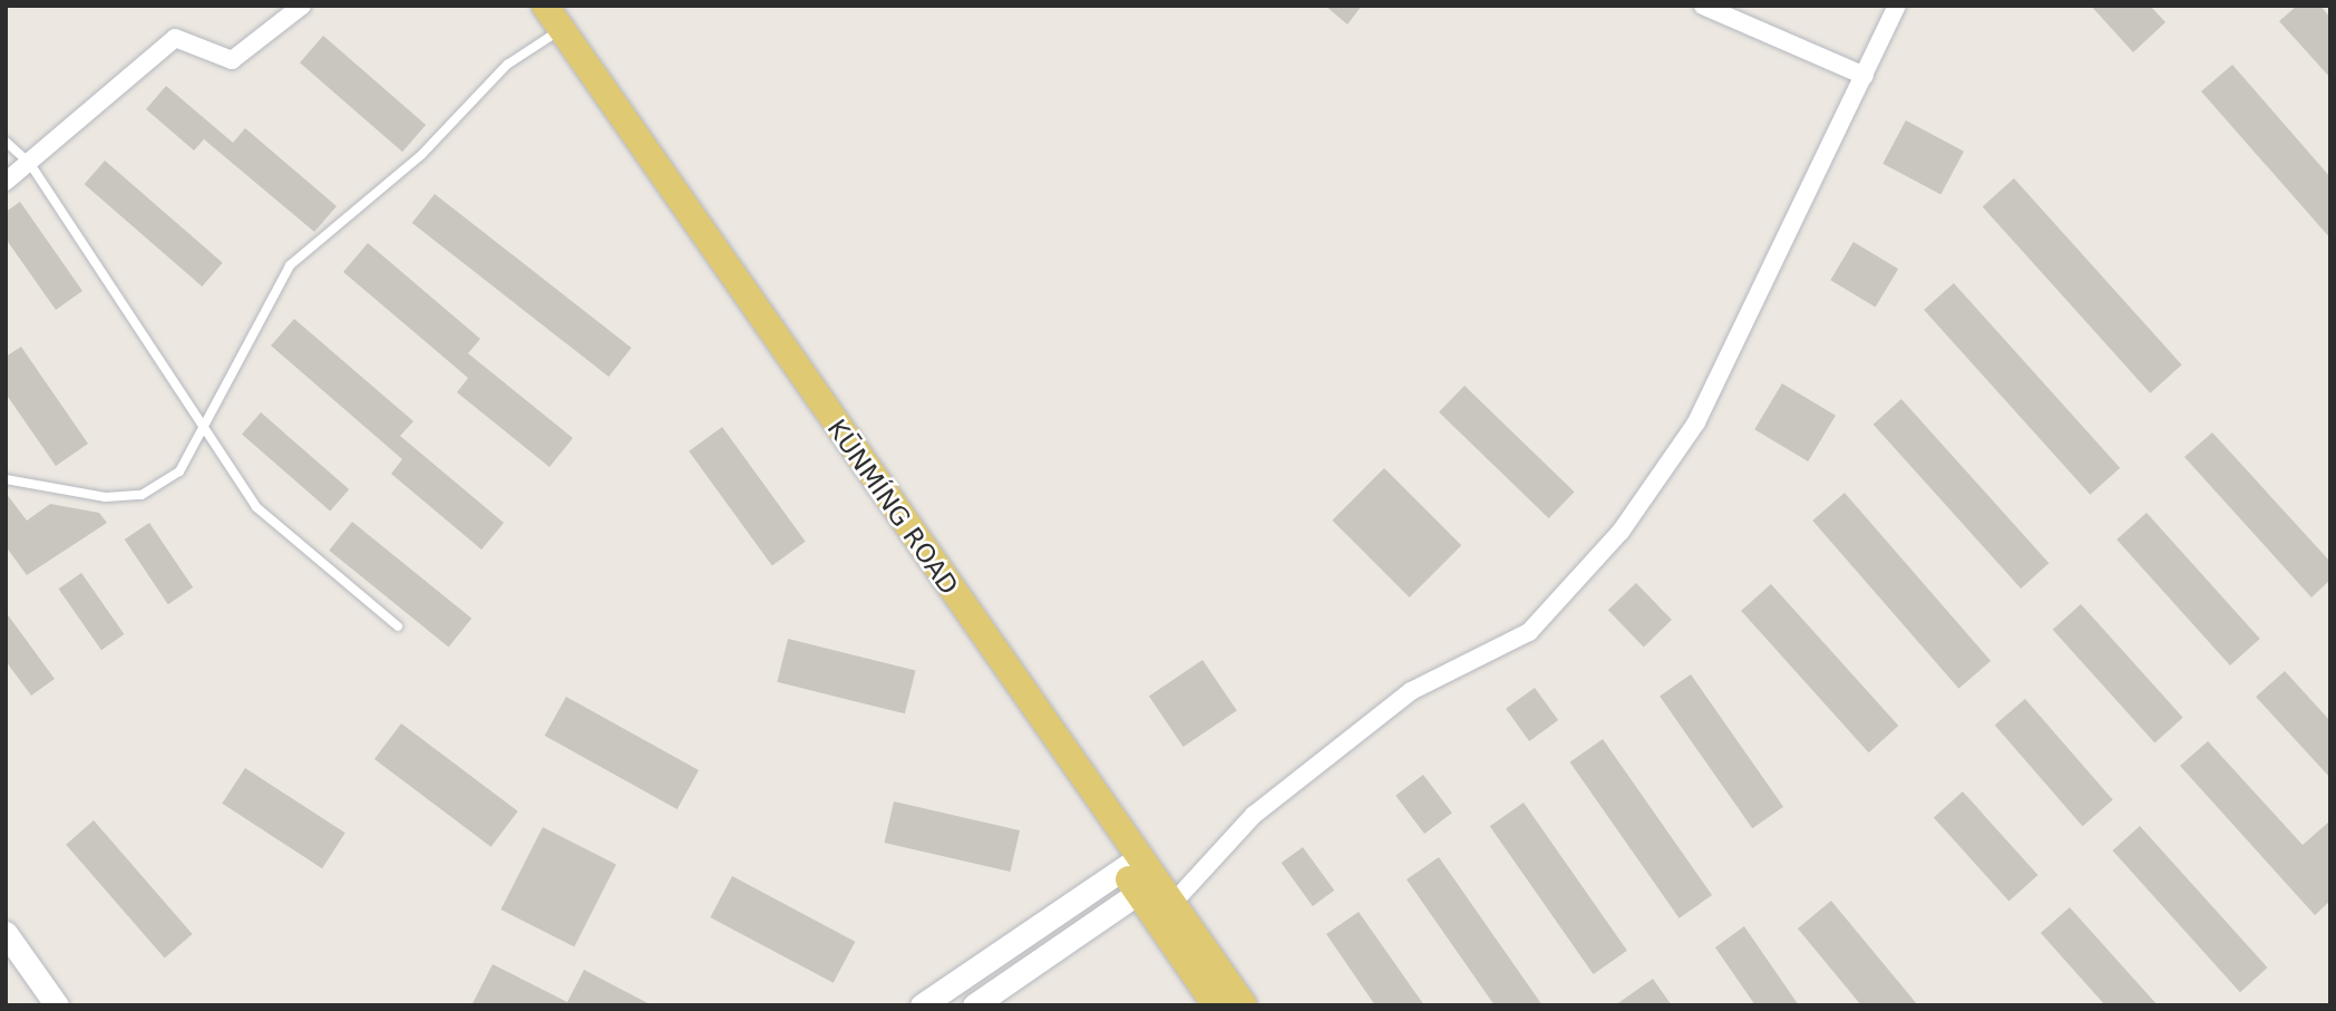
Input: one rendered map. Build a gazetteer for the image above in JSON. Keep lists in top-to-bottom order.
{
  "streets": {
    "main road": ["KŪNMÍNG ROAD"]
  }
}
